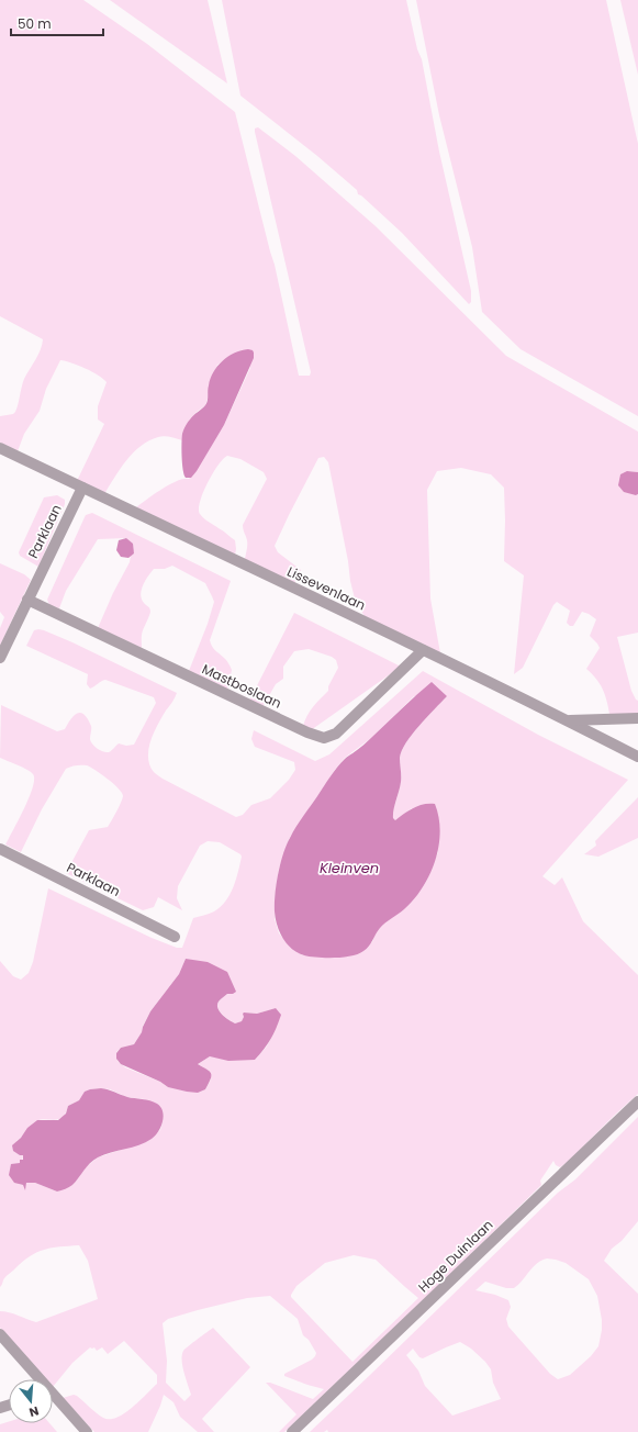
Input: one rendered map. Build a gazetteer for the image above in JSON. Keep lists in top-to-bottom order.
{
  "streets": {
    "street": [
      "Parklaan",
      "Lissevenlaan",
      "Mastboslaan",
      "Hoge Duinlaan"
    ]
  },
  "crossings": [
    ["Parklaan", "Lissevenlaan"],
    ["Parklaan", "Mastboslaan"],
    ["Lissevenlaan", "Mastboslaan"]
  ],
  "water": ["Kleinven"],
  "scale_bar": "50 m",
  "north": "bottom"
}
